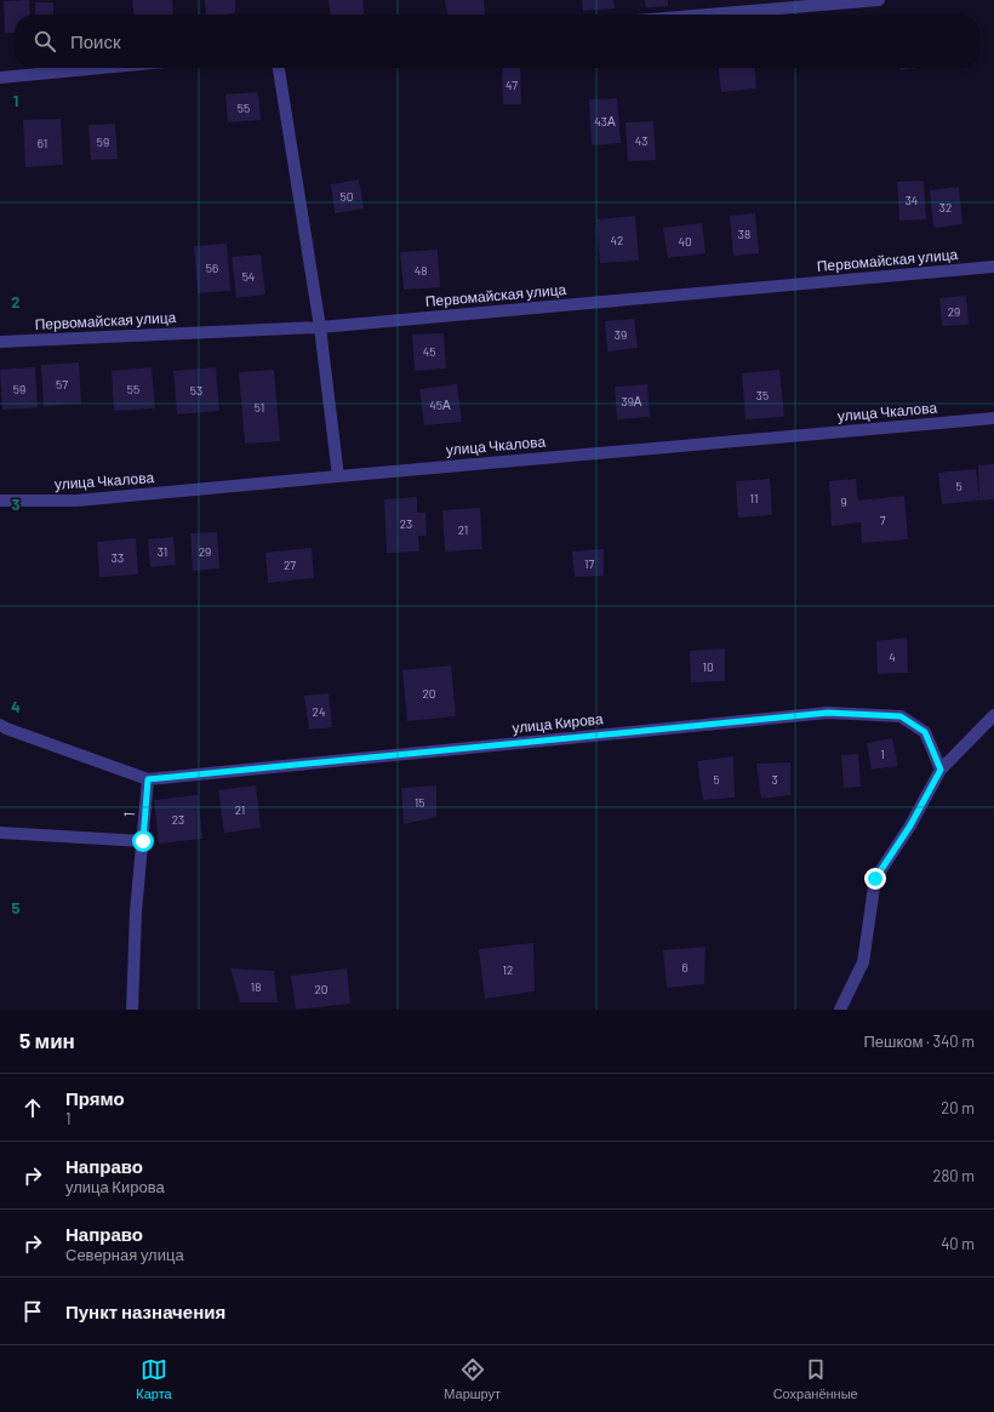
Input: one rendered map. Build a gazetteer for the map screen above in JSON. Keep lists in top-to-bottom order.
{
  "streets": {
    "street": [
      "Первомайская улица",
      "улица Чкалова",
      "улица Кирова",
      "1"
    ]
  },
  "crossings": [
    ["улица Кирова", "1"]
  ],
  "house_numbers": [
    "47",
    "55",
    "43А",
    "43",
    "59",
    "61",
    "50",
    "34",
    "32",
    "38",
    "42",
    "40",
    "56",
    "48",
    "54",
    "29",
    "39",
    "45",
    "57",
    "59",
    "55",
    "53",
    "35",
    "39А",
    "45А",
    "51",
    "5",
    "11",
    "9",
    "7",
    "23",
    "21",
    "31",
    "29",
    "33",
    "17",
    "27",
    "4",
    "10",
    "20",
    "24",
    "1",
    "5",
    "3",
    "15",
    "21",
    "23",
    "6",
    "12",
    "18",
    "20"
  ],
  "page": {
    "search": "Поиск",
    "heading": ["5 мин", "Пешком · 340 m"],
    "list": [
      ["Прямо", "1", "20 m"],
      ["Направо", "улица Кирова", "280 m"],
      ["Направо", "Северная улица", "40 m"],
      "Пункт назначения"
    ],
    "nav": ["Карта", "Маршрут", "Сохранённые"]
  },
  "grid": {
    "rows": [
      "1",
      "2",
      "3",
      "4",
      "5"
    ]
  }
}
